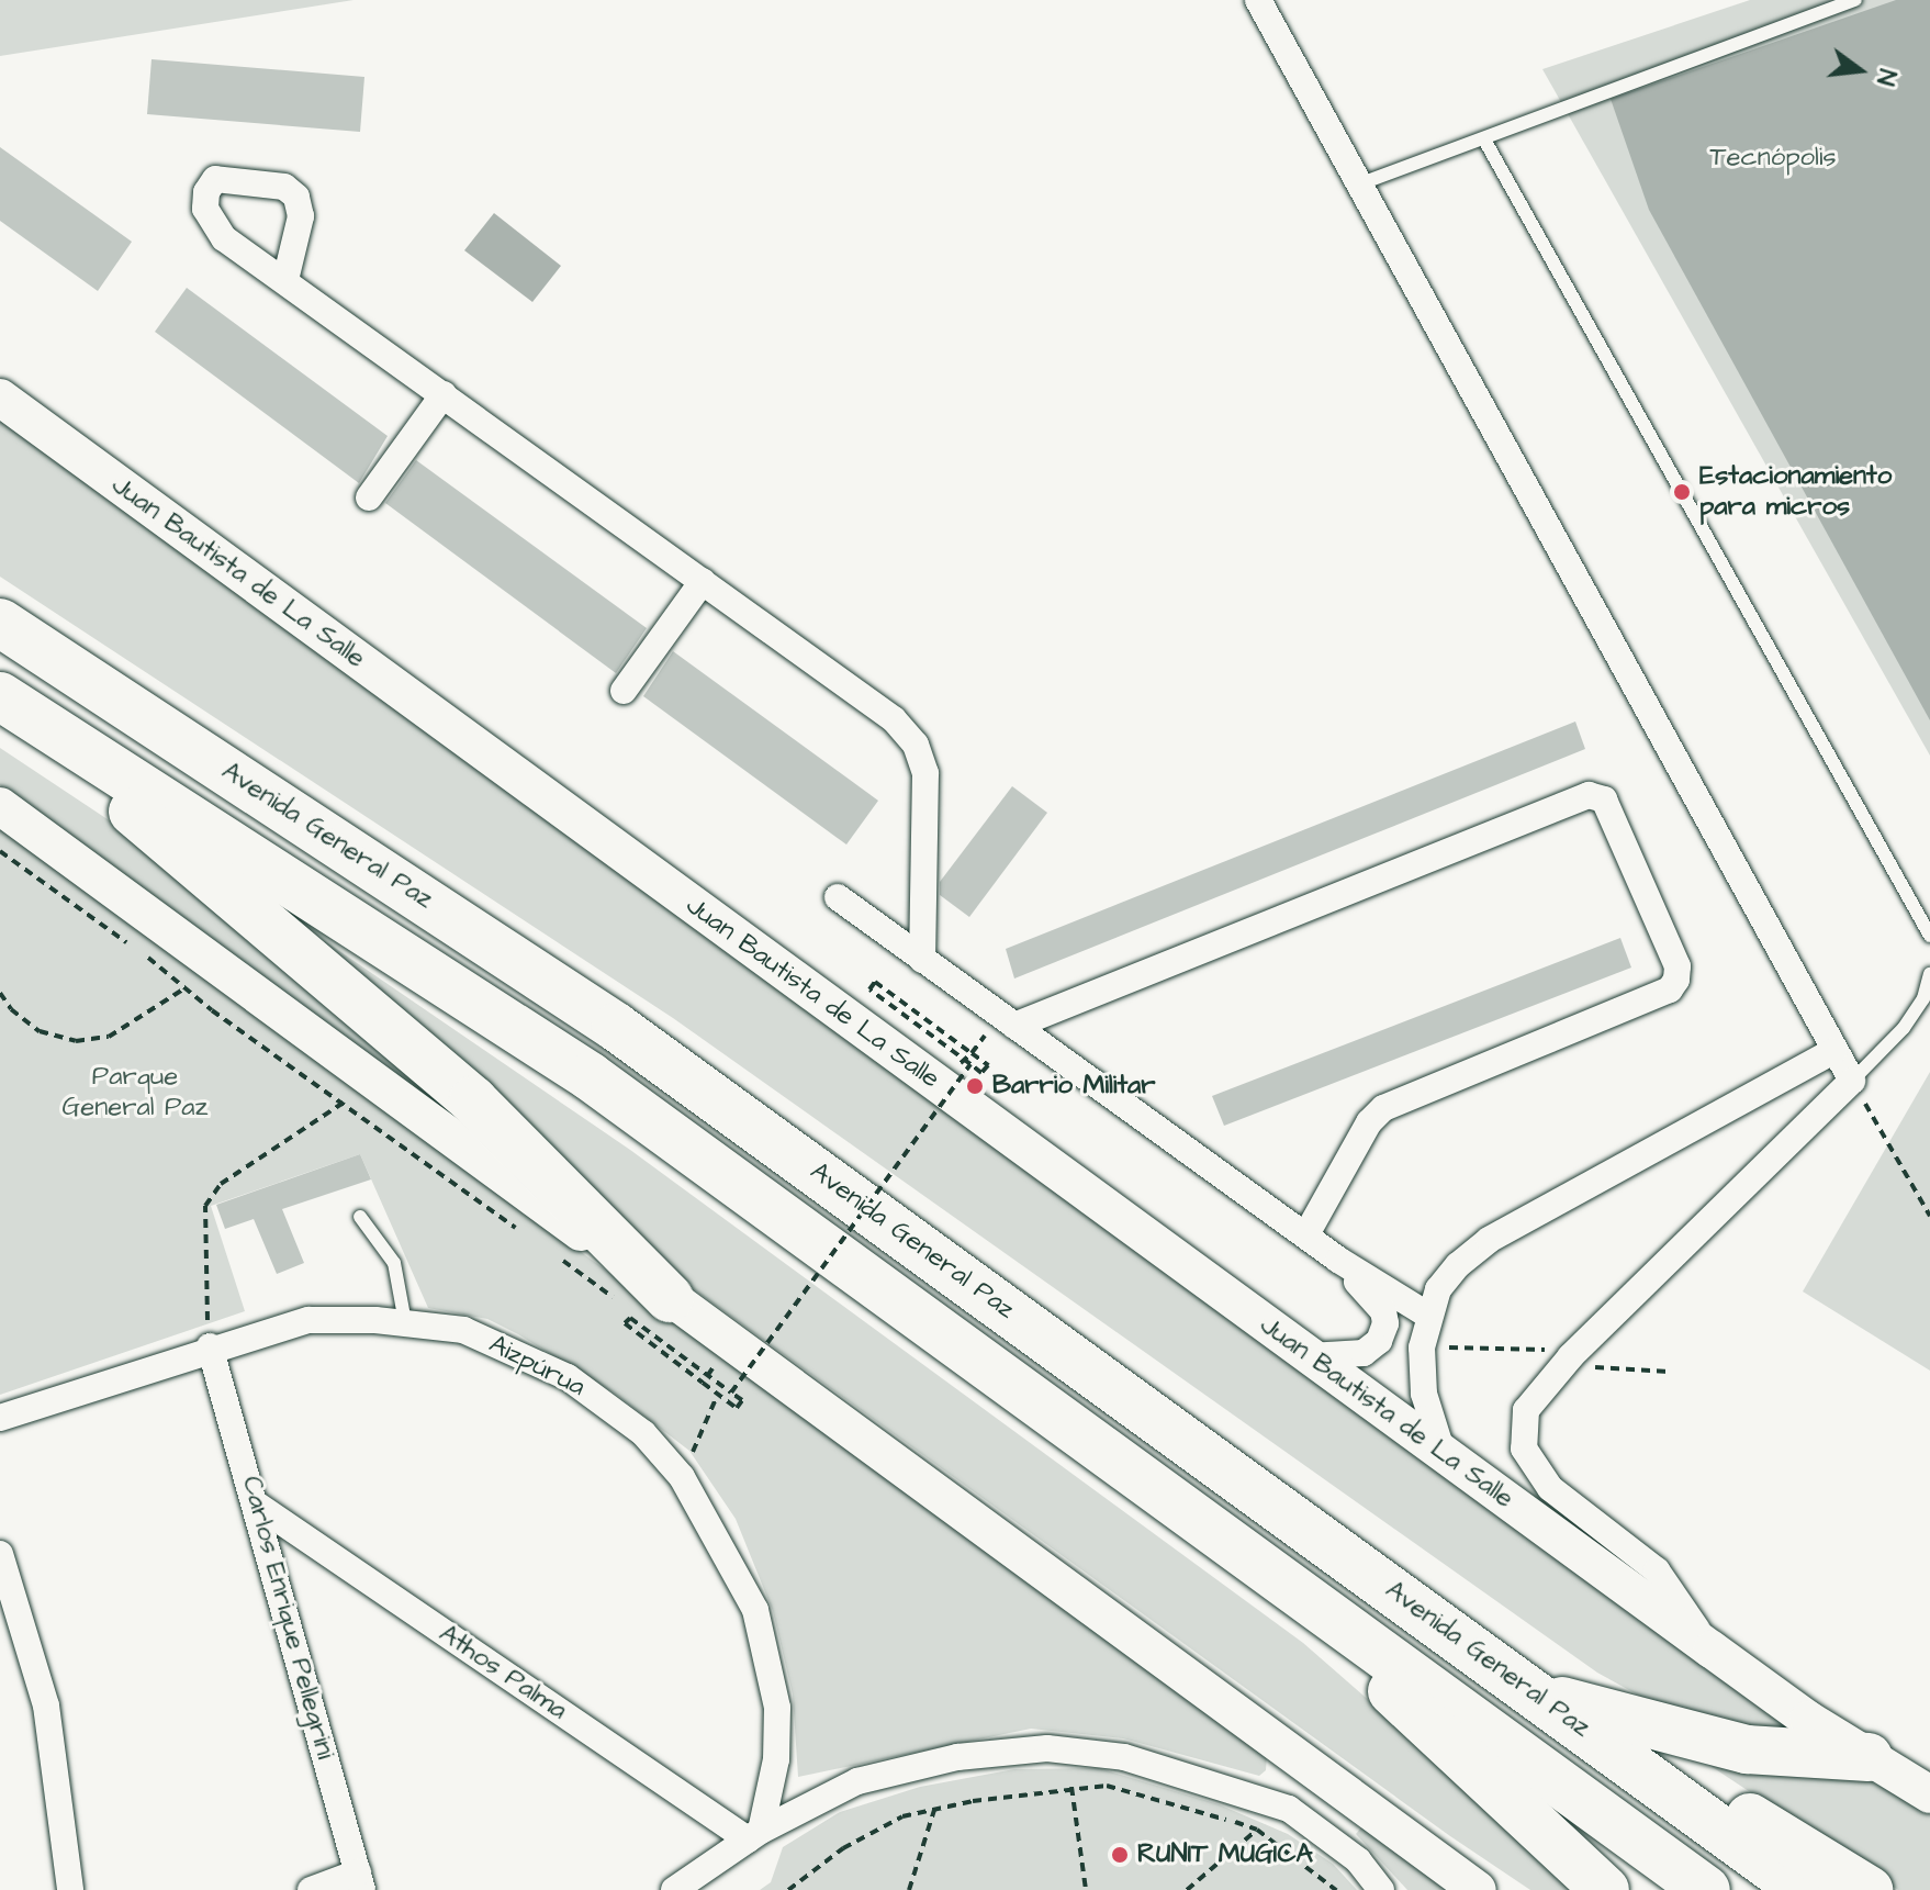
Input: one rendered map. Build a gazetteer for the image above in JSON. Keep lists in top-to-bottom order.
{
  "streets": {
    "highway": ["Avenida General Paz"],
    "street": [
      "Juan Bautista de La Salle",
      "Aizpúrua",
      "Carlos Enrique Pellegrini",
      "Athos Palma"
    ]
  },
  "crossings": [
    ["Aizpúrua", "Carlos Enrique Pellegrini"],
    ["Aizpúrua", "Athos Palma"],
    ["Carlos Enrique Pellegrini", "Athos Palma"]
  ],
  "parks": ["Tecnópolis", "Parque General Paz"],
  "places": ["Estacionamiento para micros", "Barrio Militar", "RUNIT MUGICA"],
  "north": "right"
}
